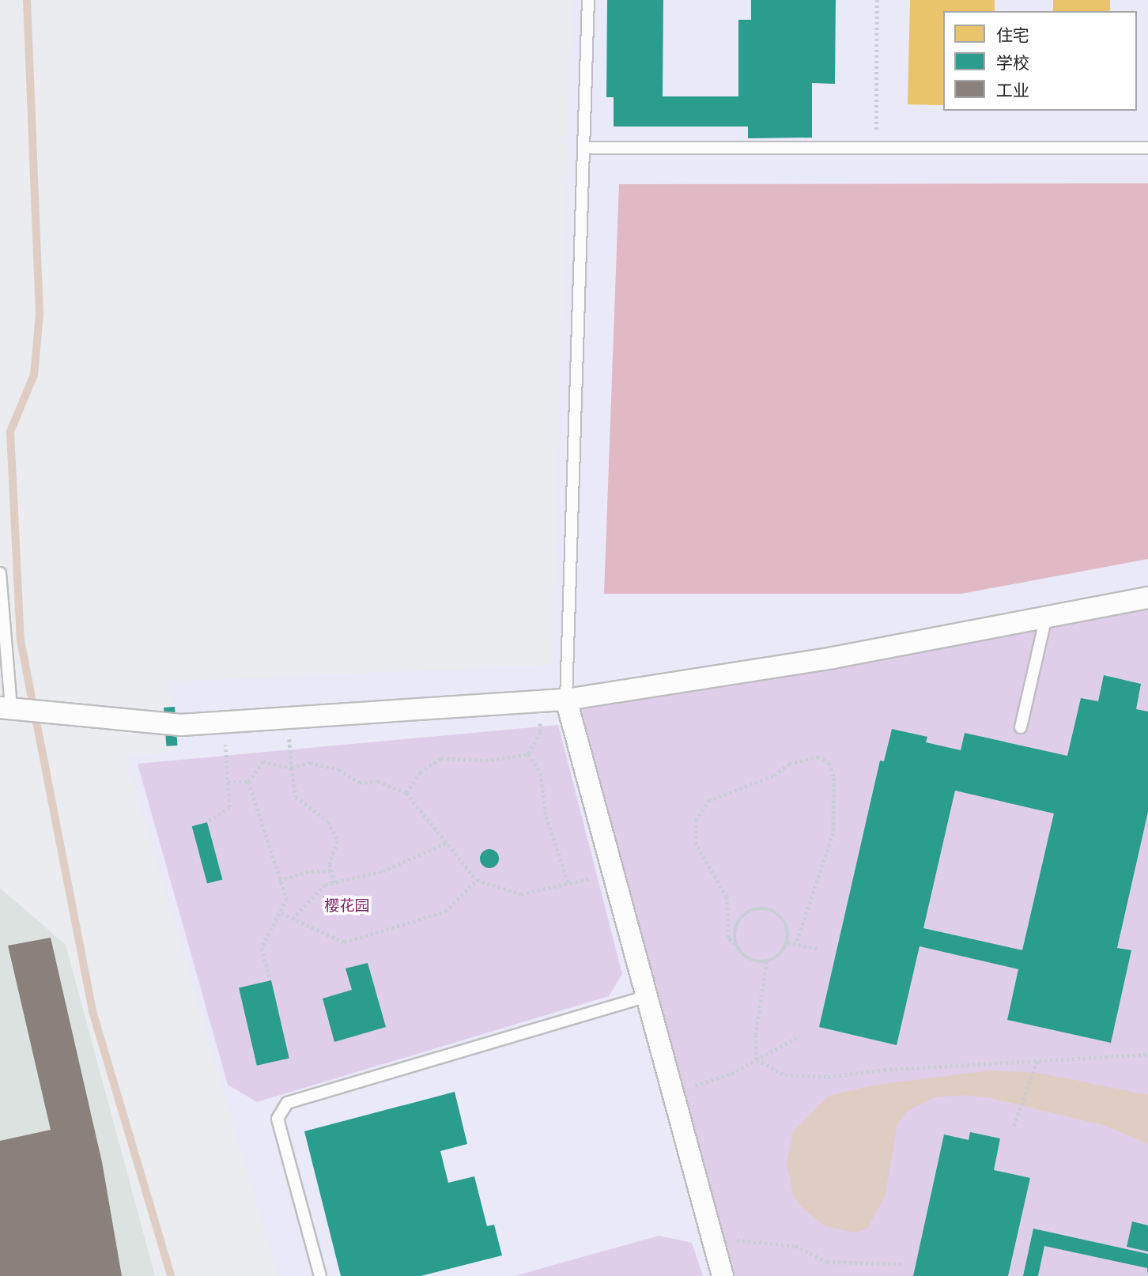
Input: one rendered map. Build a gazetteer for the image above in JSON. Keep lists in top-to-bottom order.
{
  "parks": ["樱花园"],
  "legend": ["住宅", "学校", "工业"]
}
